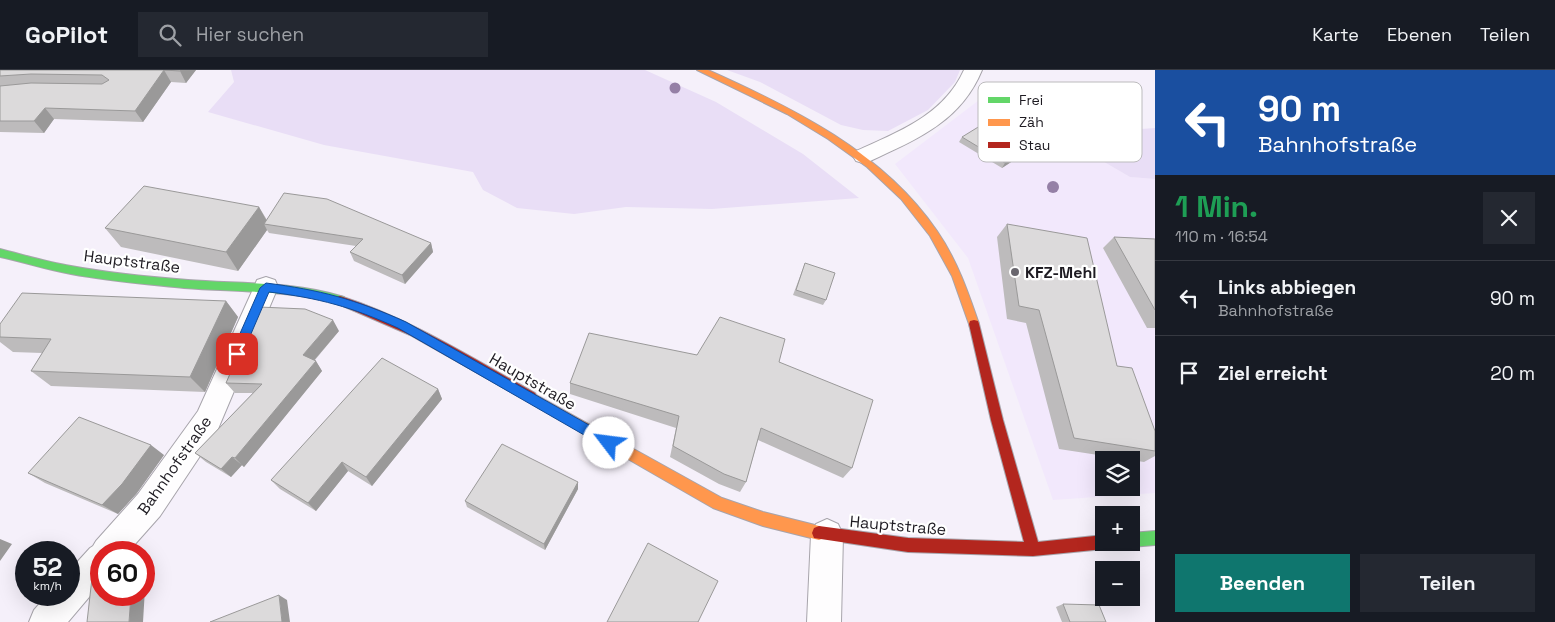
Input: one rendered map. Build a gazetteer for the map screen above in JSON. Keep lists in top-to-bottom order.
{
  "streets": {
    "main road": ["Hauptstraße"],
    "street": ["Bahnhofstraße"]
  },
  "crossings": [
    ["Hauptstraße", "Bahnhofstraße"]
  ],
  "places": ["KFZ-Mehl"],
  "legend": ["Frei", "Zäh", "Stau"],
  "page": {
    "header": "GoPilot",
    "search": "Hier suchen",
    "nav": ["Karte", "Ebenen", "Teilen"],
    "turn": ["90 m", "Bahnhofstraße"],
    "heading": ["1 Min.", "110 m · 16:54"],
    "list": [
      {
        "name": "Links abbiegen",
        "note": "Bahnhofstraße",
        "value": "90 m"
      },
      {
        "name": "Ziel erreicht",
        "value": "20 m"
      }
    ],
    "map_buttons": ["+", "−"],
    "speed": "52 km/h",
    "limit": "60",
    "buttons": ["Beenden", "Teilen"]
  }
}
